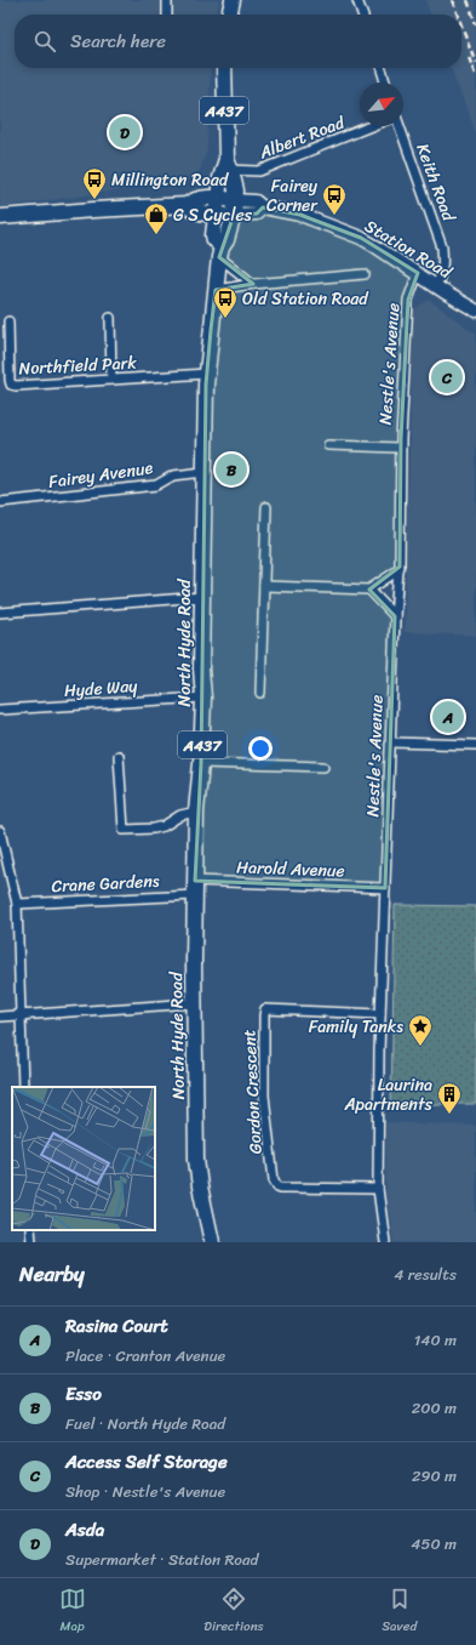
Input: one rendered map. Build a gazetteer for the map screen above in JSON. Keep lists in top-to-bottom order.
{
  "streets": {
    "main road": ["A437", "Station Road", "North Hyde Road"],
    "street": [
      "Albert Road",
      "Keith Road",
      "Nestle's Avenue",
      "Northfield Park",
      "Fairey Avenue",
      "Hyde Way",
      "Harold Avenue",
      "Crane Gardens",
      "Gordon Crescent"
    ]
  },
  "crossings": [
    ["Albert Road", "North Hyde Road"],
    ["Keith Road", "Station Road"],
    ["Station Road", "Nestle's Avenue"],
    ["Station Road", "North Hyde Road"],
    ["Nestle's Avenue", "Harold Avenue"],
    ["Nestle's Avenue", "Gordon Crescent"],
    ["Northfield Park", "North Hyde Road"],
    ["Fairey Avenue", "North Hyde Road"],
    ["North Hyde Road", "Hyde Way"],
    ["North Hyde Road", "Harold Avenue"],
    ["North Hyde Road", "Crane Gardens"],
    ["Harold Avenue", "Crane Gardens"]
  ],
  "places": {
    "bus stop": ["Millington Road", "Fairey Corner", "Old Station Road"],
    "shop": ["G S Cycles"],
    "place": ["Family Tanks"],
    "building": ["Laurina Apartments"]
  },
  "north": "top right",
  "page": {
    "search": "Search here",
    "pins": [
      "D",
      "C",
      "B",
      "A"
    ],
    "heading": ["Nearby", "4 results"],
    "list": [
      {
        "mark": "A",
        "name": "Rasina Court",
        "note": "Place · Cranton Avenue",
        "value": "140 m"
      },
      {
        "mark": "B",
        "name": "Esso",
        "note": "Fuel · North Hyde Road",
        "value": "200 m"
      },
      {
        "mark": "C",
        "name": "Access Self Storage",
        "note": "Shop · Nestle's Avenue",
        "value": "290 m"
      },
      {
        "mark": "D",
        "name": "Asda",
        "note": "Supermarket · Station Road",
        "value": "450 m"
      }
    ],
    "nav": ["Map", "Directions", "Saved"]
  }
}
